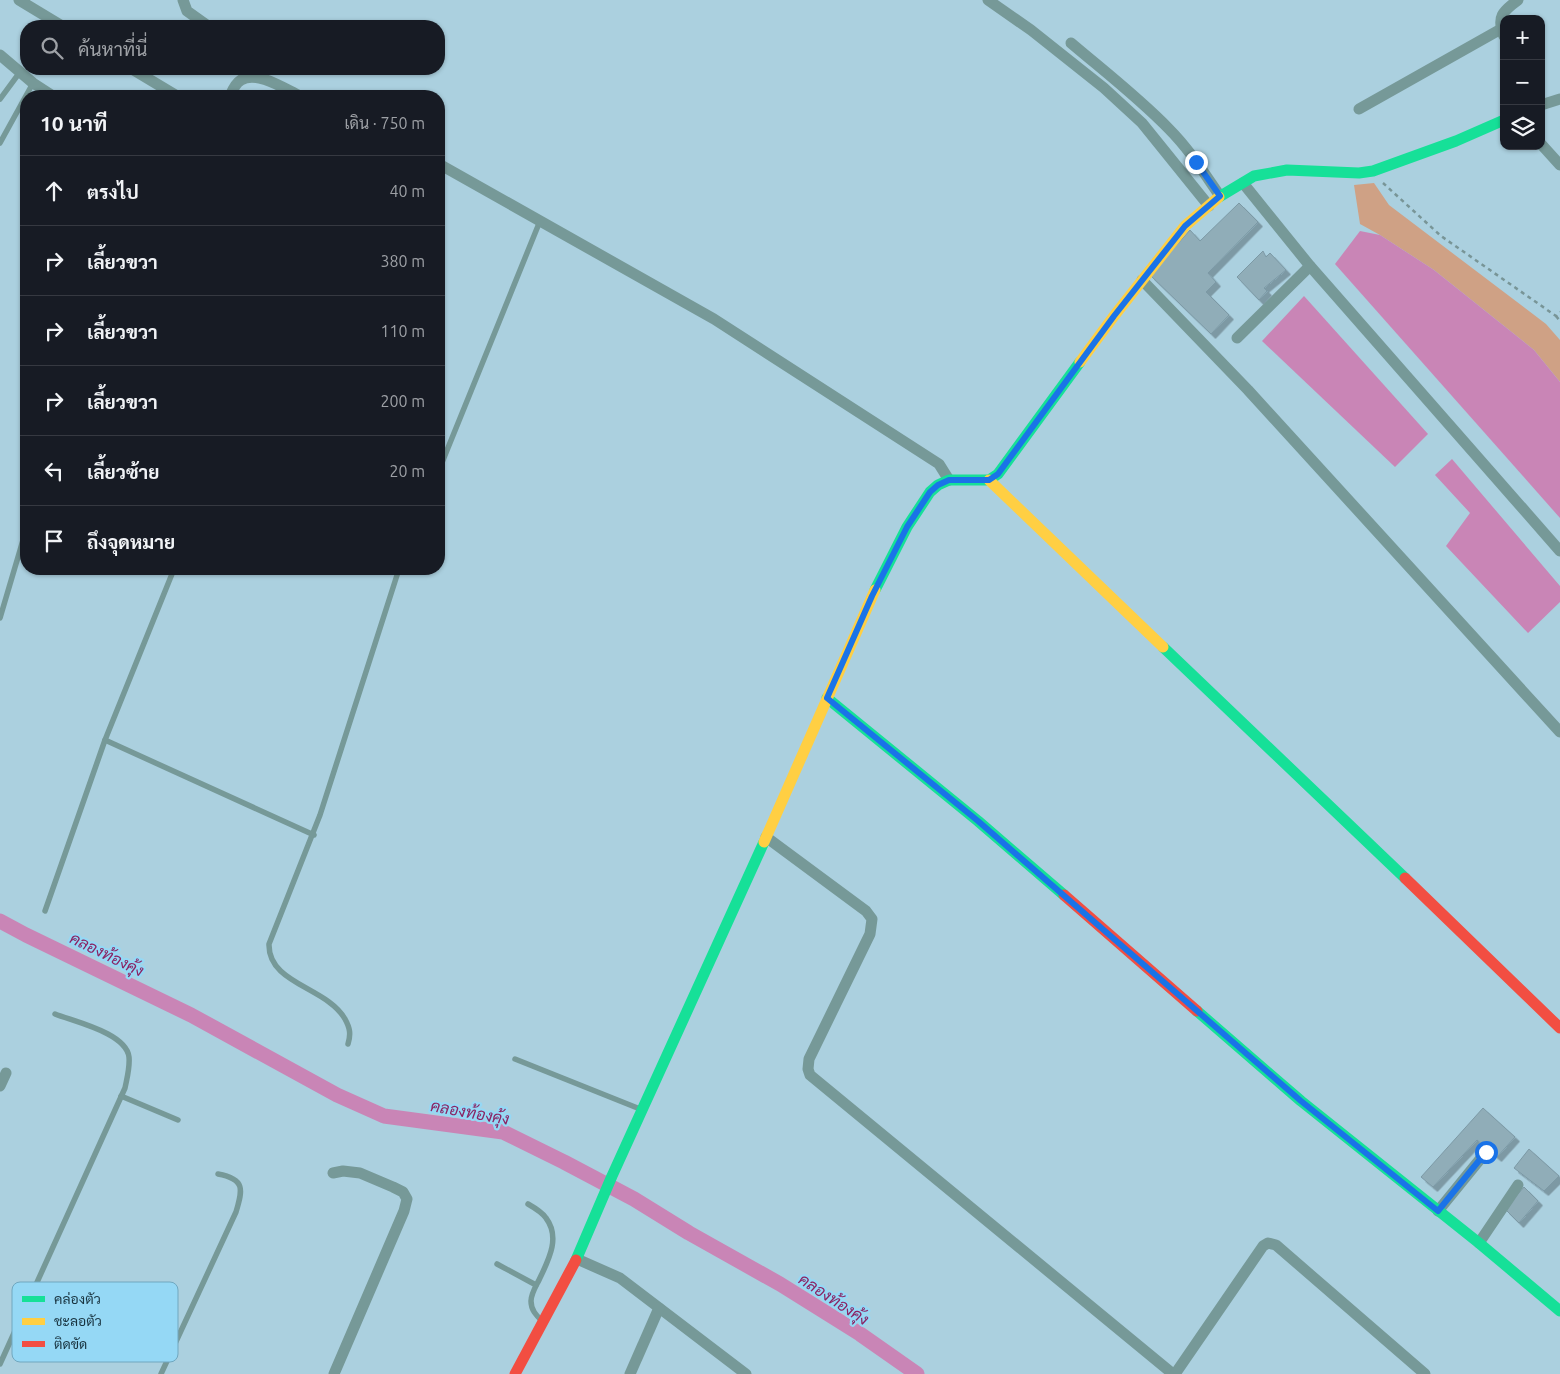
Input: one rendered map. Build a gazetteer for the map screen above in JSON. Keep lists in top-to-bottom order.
{
  "water": ["คลองท้องคุ้ง"],
  "legend": ["คล่องตัว", "ชะลอตัว", "ติดขัด"],
  "page": {
    "map_buttons": ["+", "−"],
    "search": "ค้นหาที่นี่",
    "heading": ["10 นาที", "เดิน · 750 m"],
    "list": [
      ["ตรงไป", "40 m"],
      ["เลี้ยวขวา", "380 m"],
      ["เลี้ยวขวา", "110 m"],
      ["เลี้ยวขวา", "200 m"],
      ["เลี้ยวซ้าย", "20 m"],
      "ถึงจุดหมาย"
    ]
  }
}
